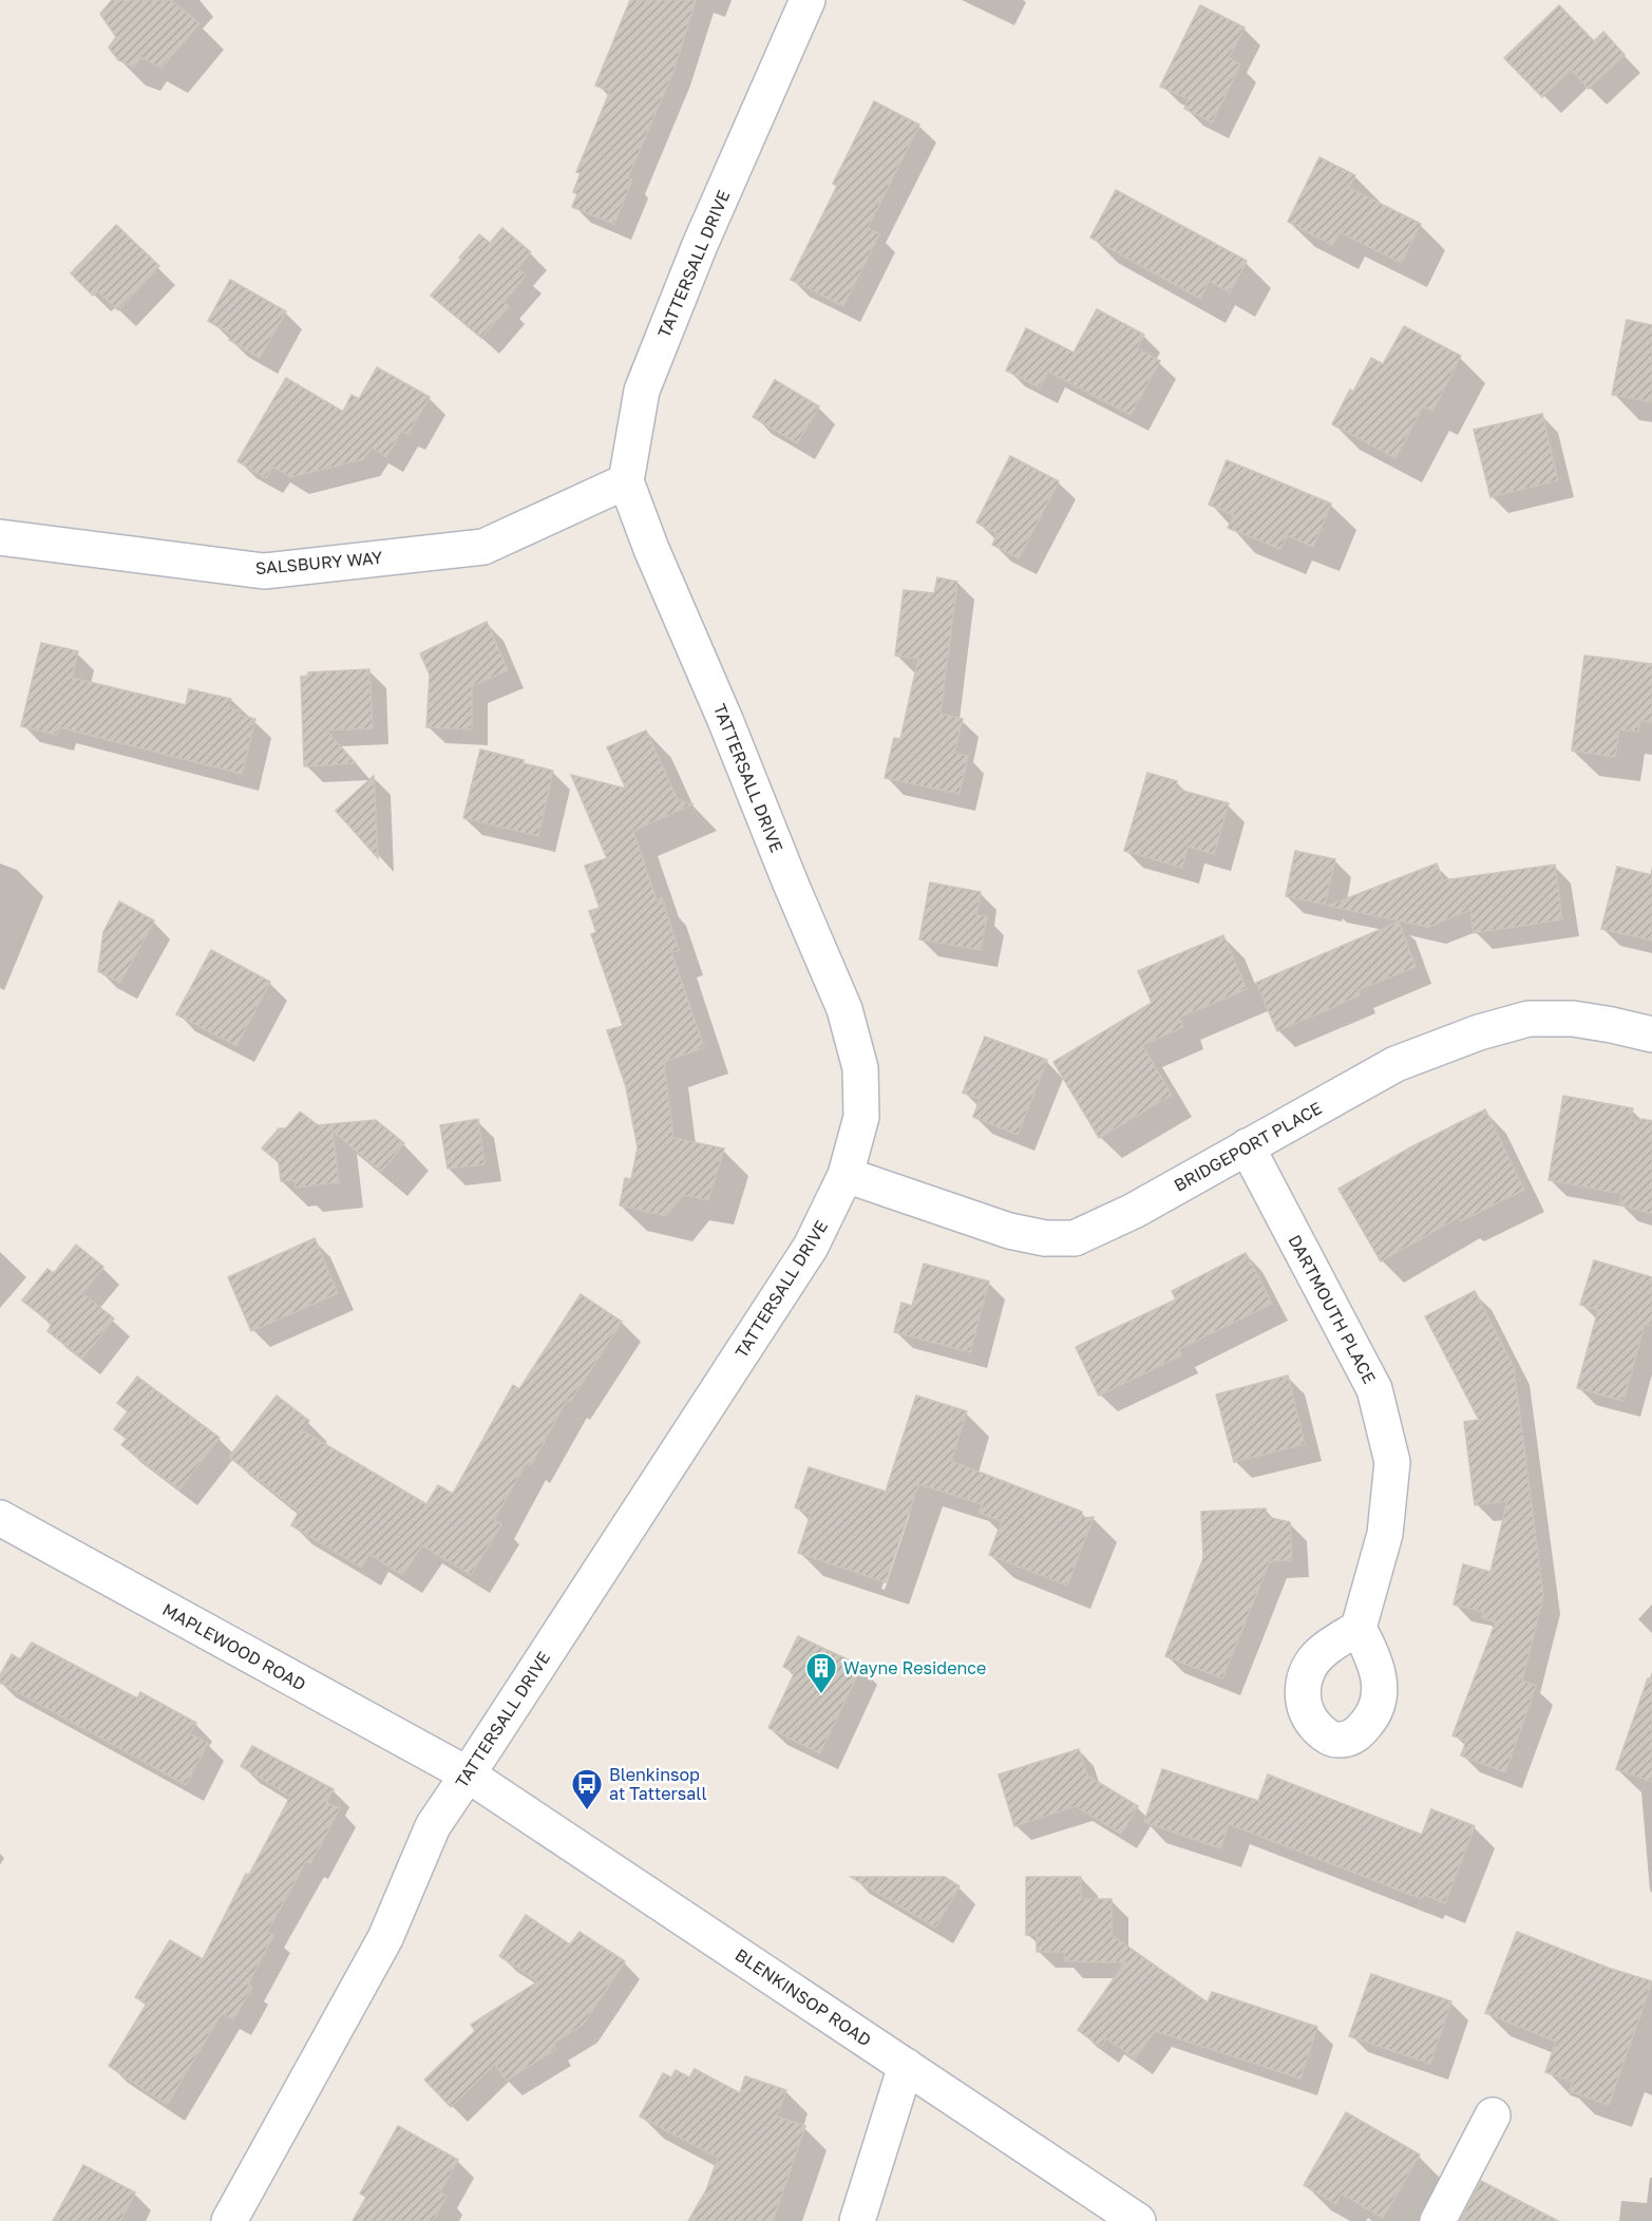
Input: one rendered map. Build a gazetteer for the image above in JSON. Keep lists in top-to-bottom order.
{
  "streets": {
    "street": [
      "TATTERSALL DRIVE",
      "SALSBURY WAY",
      "BRIDGEPORT PLACE",
      "DARTMOUTH PLACE",
      "MAPLEWOOD ROAD",
      "BLENKINSOP ROAD"
    ]
  },
  "crossings": [
    ["TATTERSALL DRIVE", "SALSBURY WAY"],
    ["TATTERSALL DRIVE", "BRIDGEPORT PLACE"],
    ["TATTERSALL DRIVE", "MAPLEWOOD ROAD"],
    ["TATTERSALL DRIVE", "BLENKINSOP ROAD"],
    ["BRIDGEPORT PLACE", "DARTMOUTH PLACE"],
    ["MAPLEWOOD ROAD", "BLENKINSOP ROAD"]
  ],
  "places": {
    "building": ["Wayne Residence"],
    "bus stop": ["Blenkinsop at Tattersall"]
  }
}
